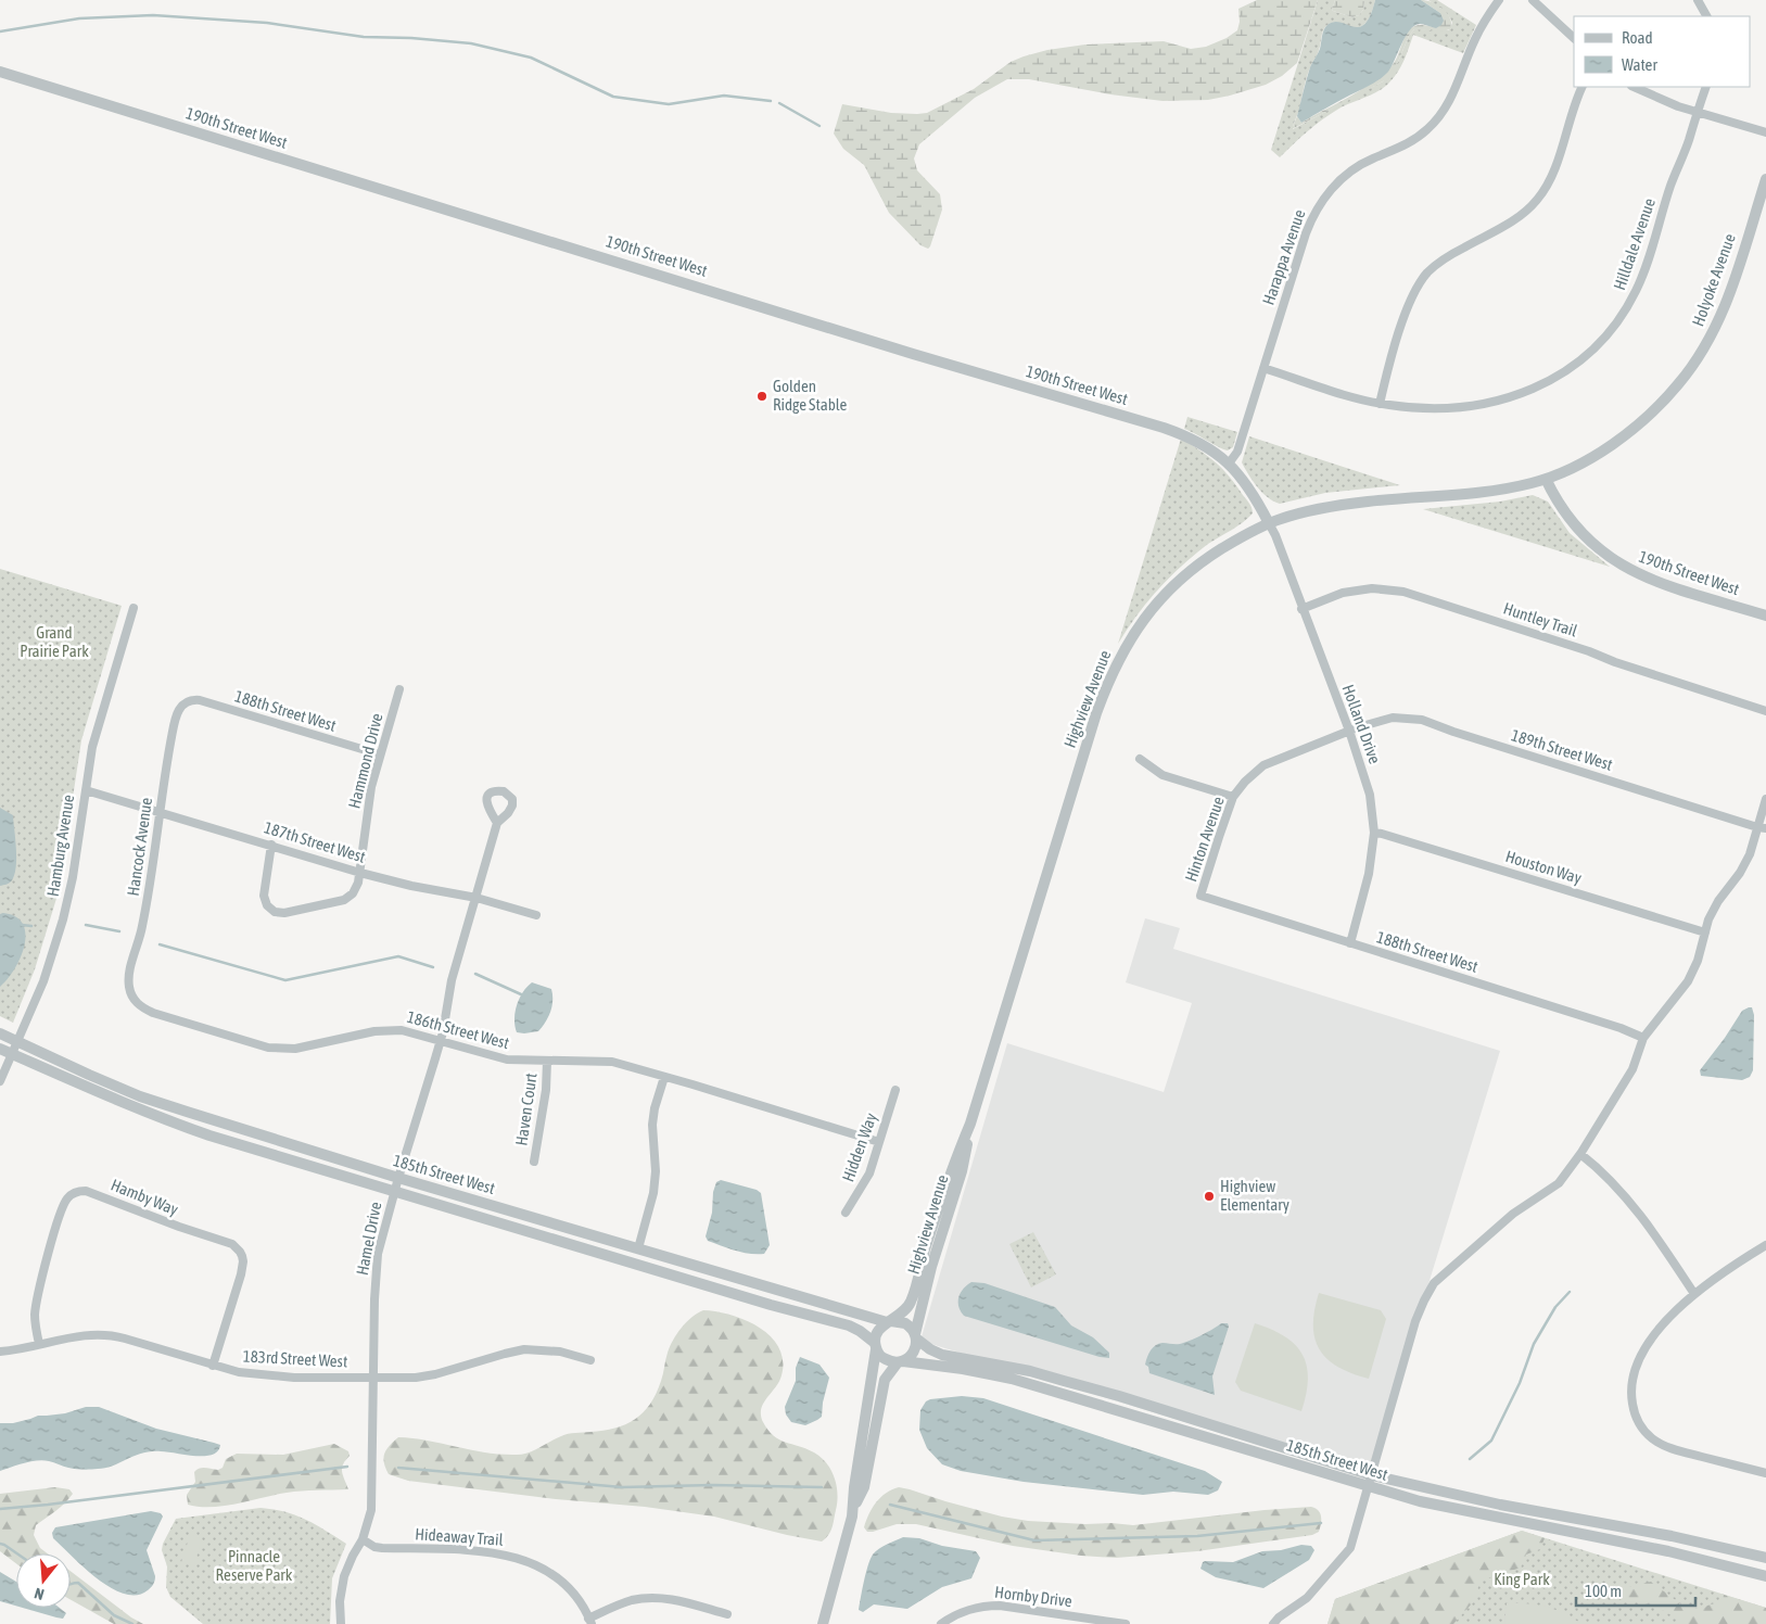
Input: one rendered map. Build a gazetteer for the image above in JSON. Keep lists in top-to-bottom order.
{
  "streets": {
    "street": [
      "190th Street West",
      "Hilldale Avenue",
      "Harappa Avenue",
      "Holyoke Avenue",
      "Huntley Trail",
      "Highview Avenue",
      "188th Street West",
      "Holland Drive",
      "189th Street West",
      "Hammond Drive",
      "Hinton Avenue",
      "187th Street West",
      "Hamburg Avenue",
      "Hancock Avenue",
      "Houston Way",
      "186th Street West",
      "Haven Court",
      "Hidden Way",
      "185th Street West",
      "Hamby Way",
      "Hamel Drive",
      "183rd Street West",
      "Hideaway Trail",
      "Hornby Drive"
    ]
  },
  "crossings": [
    ["190th Street West", "Harappa Avenue"],
    ["190th Street West", "Holyoke Avenue"],
    ["190th Street West", "Highview Avenue"],
    ["190th Street West", "Holland Drive"],
    ["Hilldale Avenue", "Harappa Avenue"],
    ["Holyoke Avenue", "Highview Avenue"],
    ["Huntley Trail", "Holland Drive"],
    ["Highview Avenue", "Holland Drive"],
    ["Highview Avenue", "185th Street West"],
    ["188th Street West", "Holland Drive"],
    ["188th Street West", "Hammond Drive"],
    ["188th Street West", "Hinton Avenue"],
    ["188th Street West", "Hancock Avenue"],
    ["Holland Drive", "189th Street West"],
    ["Holland Drive", "Hinton Avenue"],
    ["Holland Drive", "Houston Way"],
    ["189th Street West", "Hinton Avenue"],
    ["Hammond Drive", "187th Street West"],
    ["187th Street West", "Hamburg Avenue"],
    ["187th Street West", "Hancock Avenue"],
    ["187th Street West", "Hamel Drive"],
    ["Hamburg Avenue", "185th Street West"],
    ["Hancock Avenue", "186th Street West"],
    ["186th Street West", "Haven Court"],
    ["186th Street West", "Hidden Way"],
    ["186th Street West", "Hamel Drive"],
    ["185th Street West", "Hamel Drive"],
    ["Hamby Way", "183rd Street West"],
    ["Hamel Drive", "183rd Street West"],
    ["Hamel Drive", "Hideaway Trail"]
  ],
  "parks": ["Grand Prairie Park", "Pinnacle Reserve Park", "King Park"],
  "places": ["Golden Ridge Stable", "Highview Elementary"],
  "legend": ["Road", "Water"],
  "scale_bar": "100 m",
  "north": "bottom"
}
